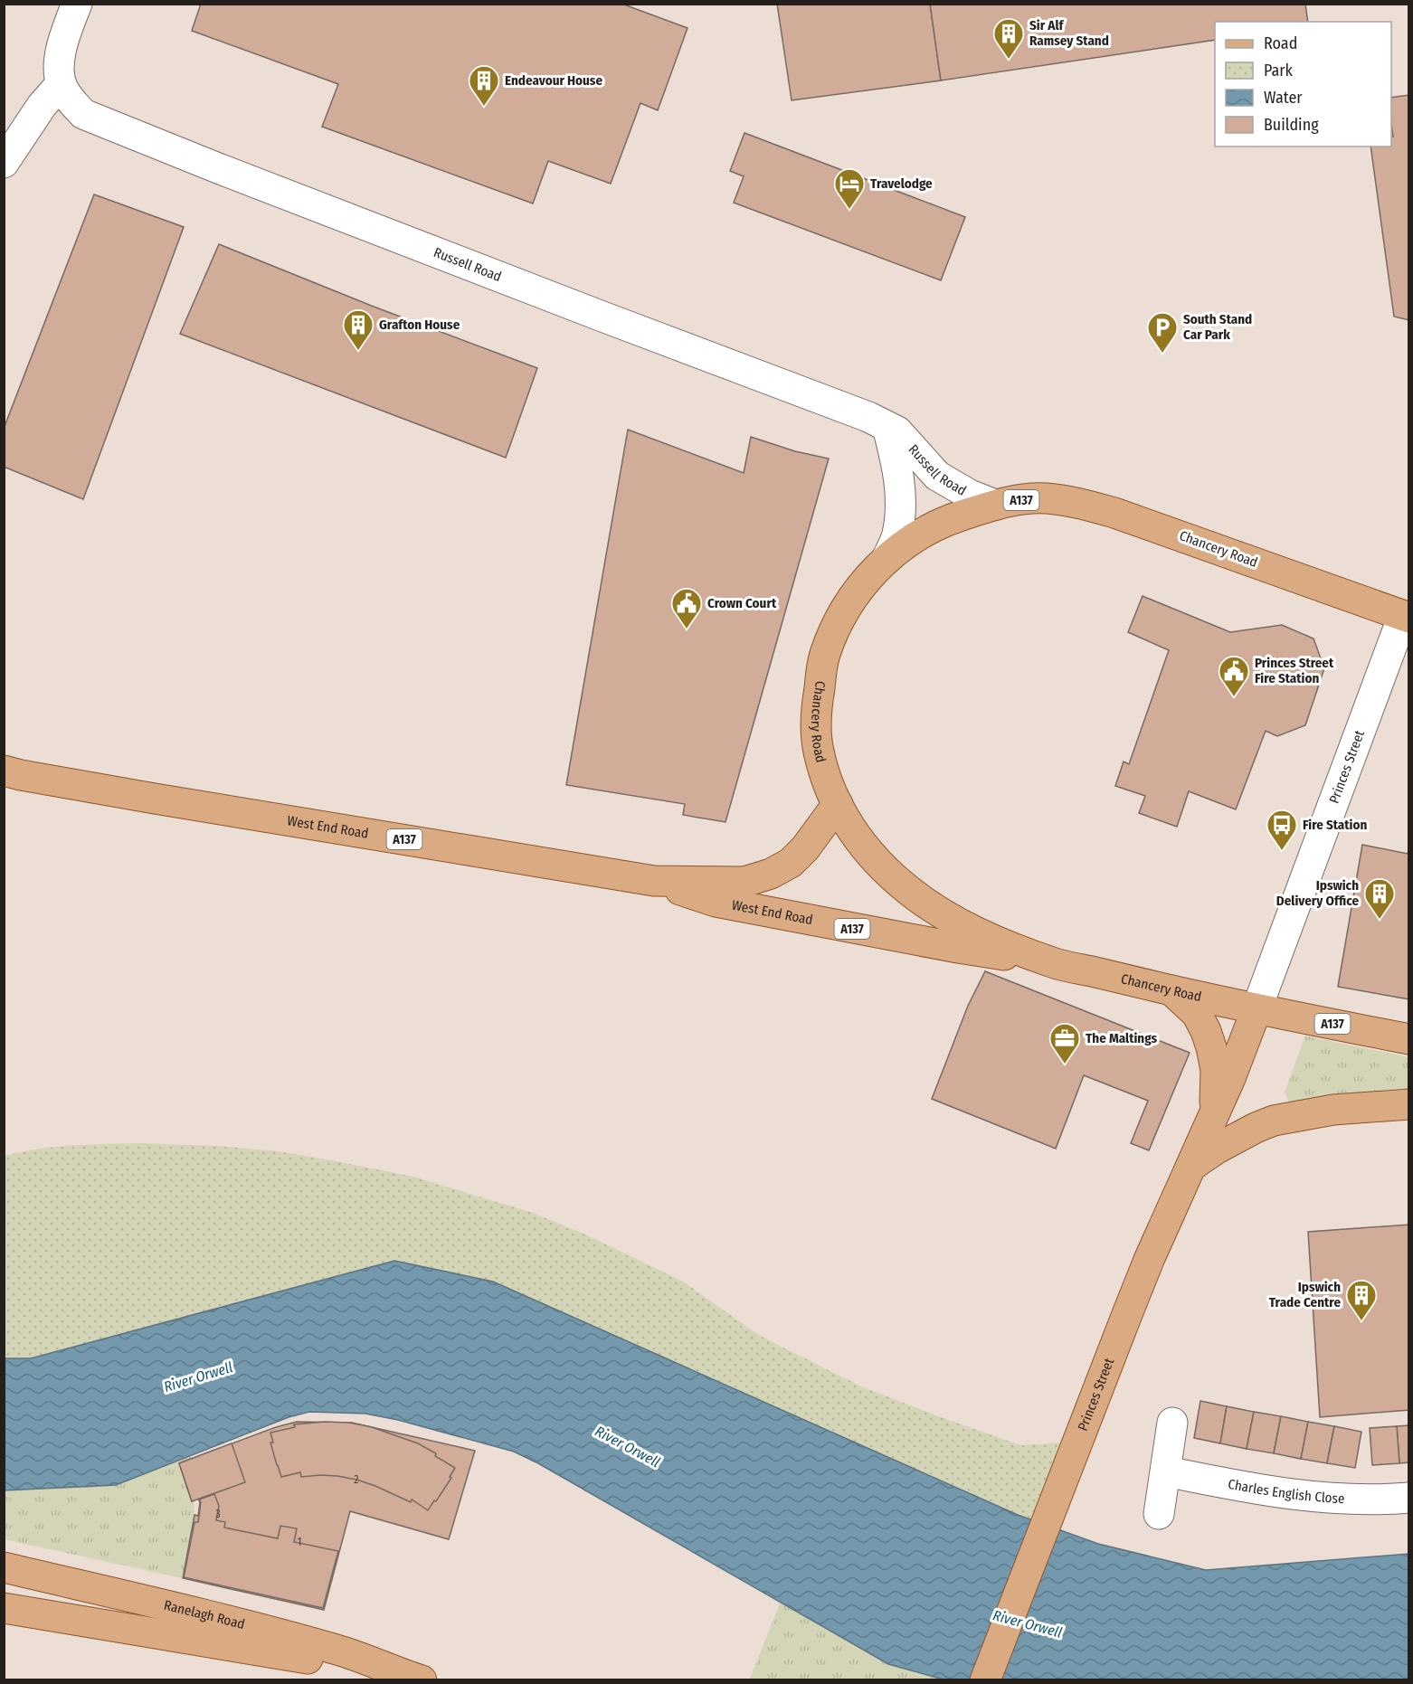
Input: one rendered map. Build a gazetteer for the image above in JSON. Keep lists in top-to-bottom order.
{
  "streets": {
    "main road": [
      "A137",
      "Chancery Road",
      "Princes Street",
      "West End Road",
      "Ranelagh Road"
    ],
    "street": ["Russell Road", "Charles English Close"]
  },
  "crossings": [
    ["Russell Road", "Chancery Road"],
    ["A137", "Chancery Road"],
    ["A137", "Princes Street"],
    ["Chancery Road", "Princes Street"],
    ["Chancery Road", "West End Road"]
  ],
  "water": ["River Orwell"],
  "places": {
    "building": [
      "Sir Alf Ramsey Stand",
      "Endeavour House",
      "Grafton House",
      "Ipswich Delivery Office",
      "Ipswich Trade Centre"
    ],
    "hotel": ["Travelodge"],
    "parking": ["South Stand Car Park"],
    "public building": ["Crown Court", "Princes Street Fire Station"],
    "bus stop": ["Fire Station"],
    "office": ["The Maltings"]
  },
  "house_numbers": ["2", "3", "1"],
  "legend": [
    "Road",
    "Park",
    "Water",
    "Building"
  ]
}
